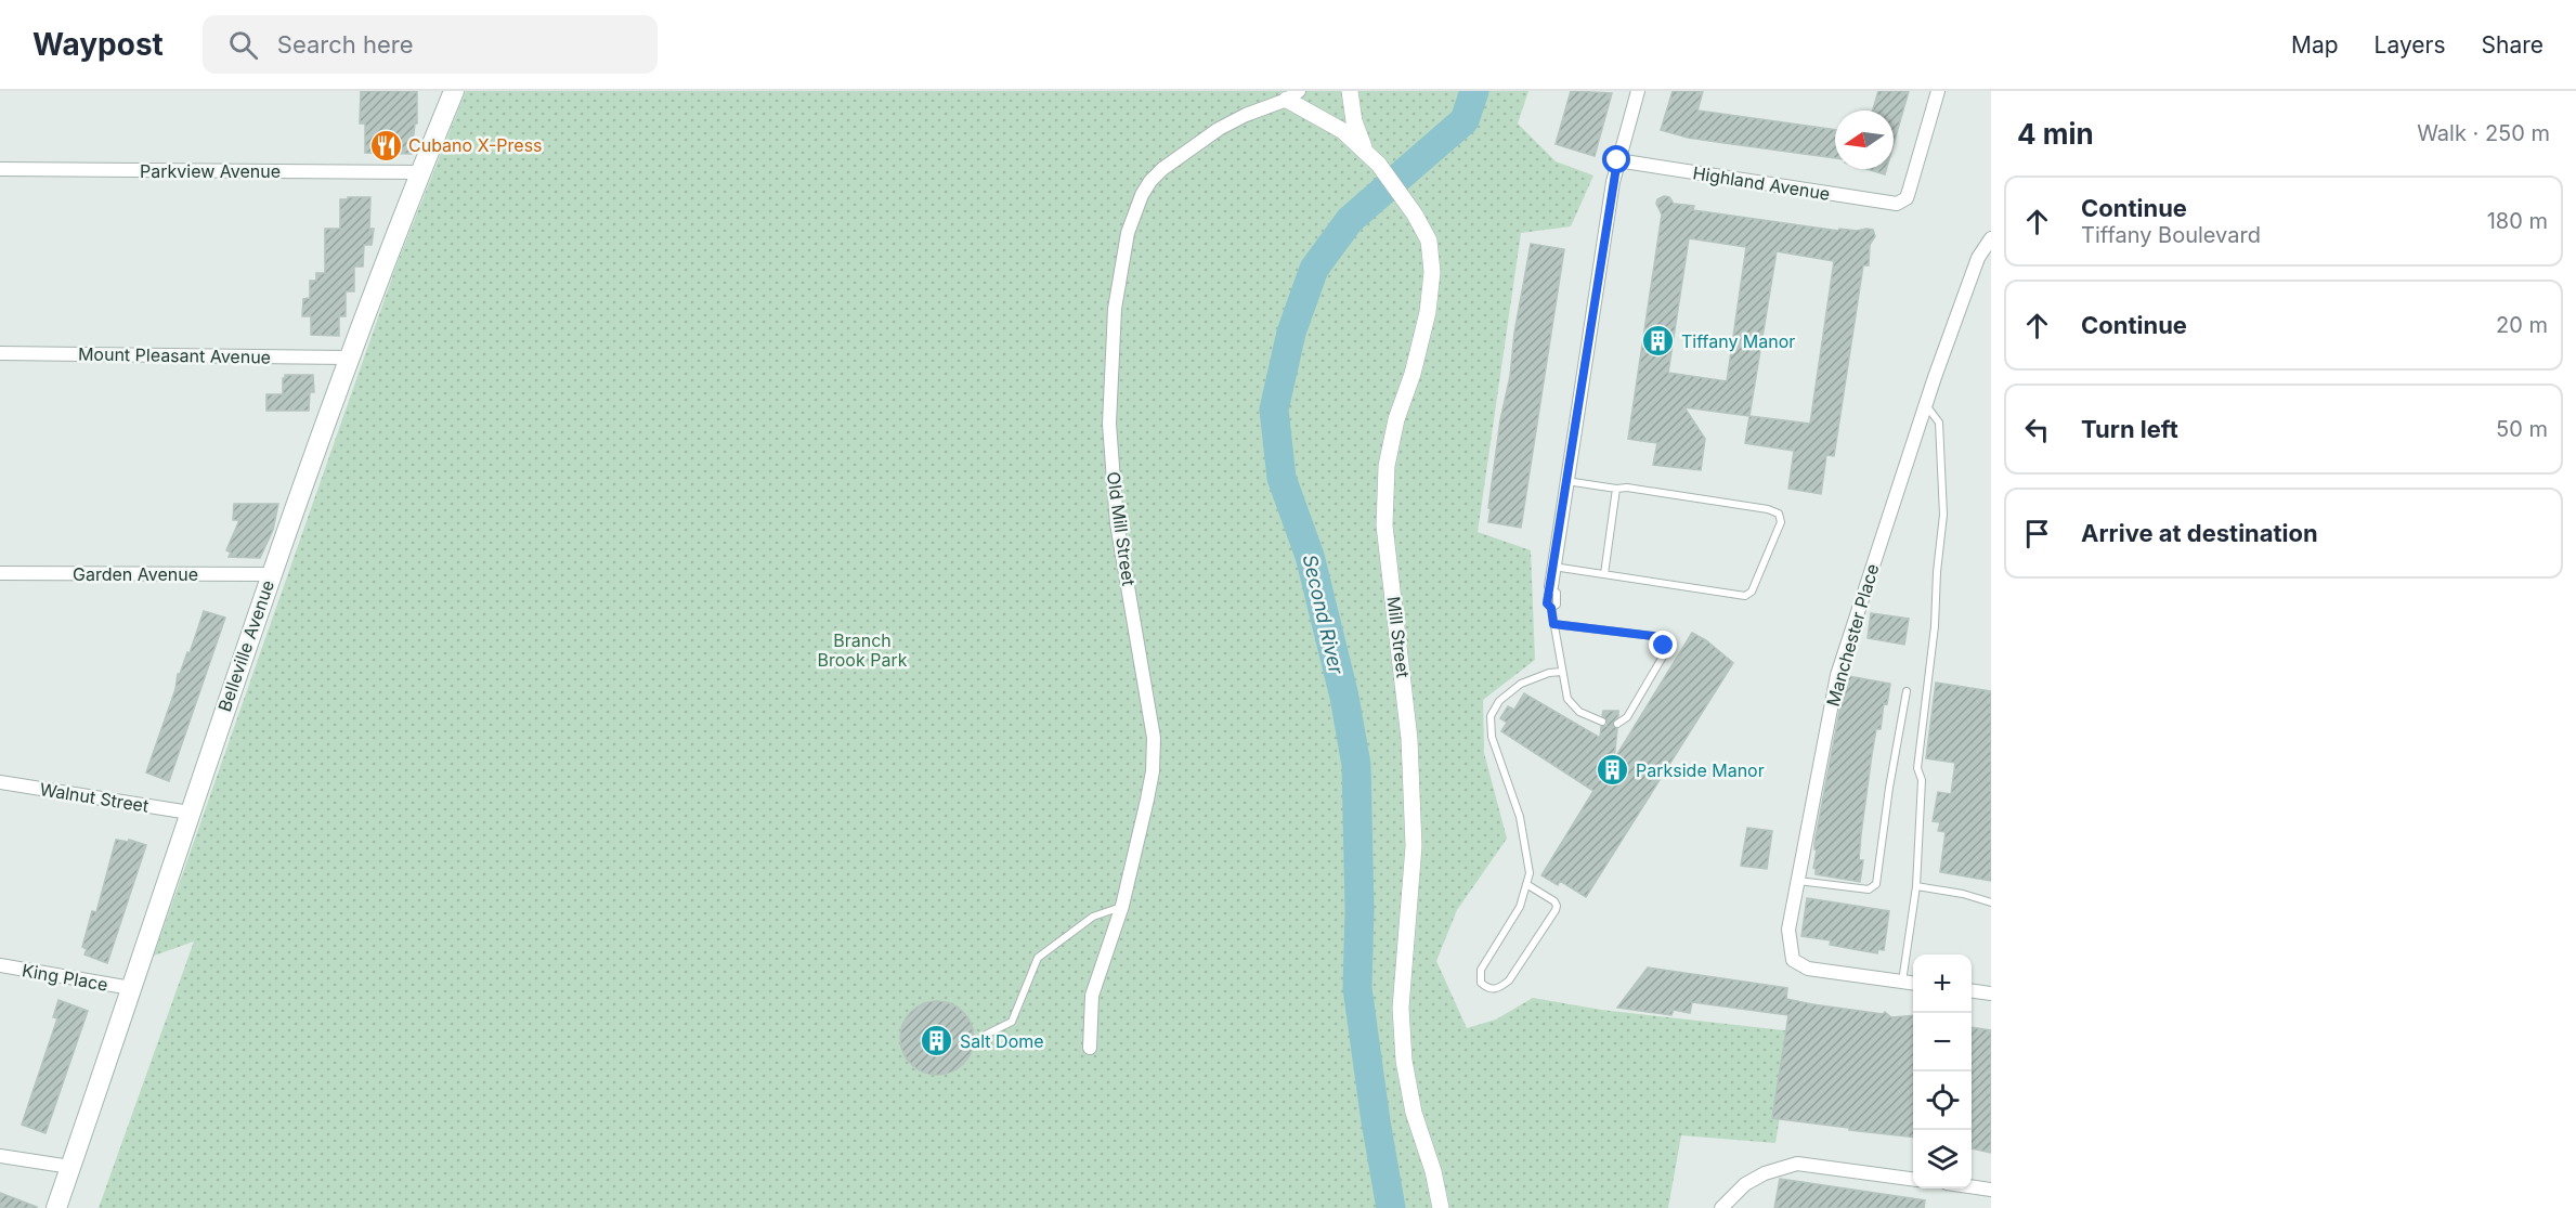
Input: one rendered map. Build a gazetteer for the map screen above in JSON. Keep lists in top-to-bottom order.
{
  "streets": {
    "main road": ["Belleville Avenue"],
    "street": [
      "Parkview Avenue",
      "Highland Avenue",
      "Mount Pleasant Avenue",
      "Old Mill Street",
      "Garden Avenue",
      "Manchester Place",
      "Mill Street",
      "Walnut Street",
      "King Place"
    ]
  },
  "crossings": [
    ["Parkview Avenue", "Belleville Avenue"],
    ["Mount Pleasant Avenue", "Belleville Avenue"],
    ["Garden Avenue", "Belleville Avenue"],
    ["Belleville Avenue", "Walnut Street"],
    ["Belleville Avenue", "King Place"]
  ],
  "water": ["Second River"],
  "parks": ["Branch Brook Park"],
  "places": {
    "restaurant": ["Cubano X-Press"],
    "building": ["Tiffany Manor", "Parkside Manor", "Salt Dome"]
  },
  "north": "left",
  "page": {
    "header": "Waypost",
    "search": "Search here",
    "nav": ["Map", "Layers", "Share"],
    "heading": ["4 min", "Walk · 250 m"],
    "list": [
      ["Continue", "Tiffany Boulevard", "180 m"],
      ["Continue", "20 m"],
      ["Turn left", "50 m"],
      "Arrive at destination"
    ],
    "map_buttons": ["+", "−"]
  }
}
